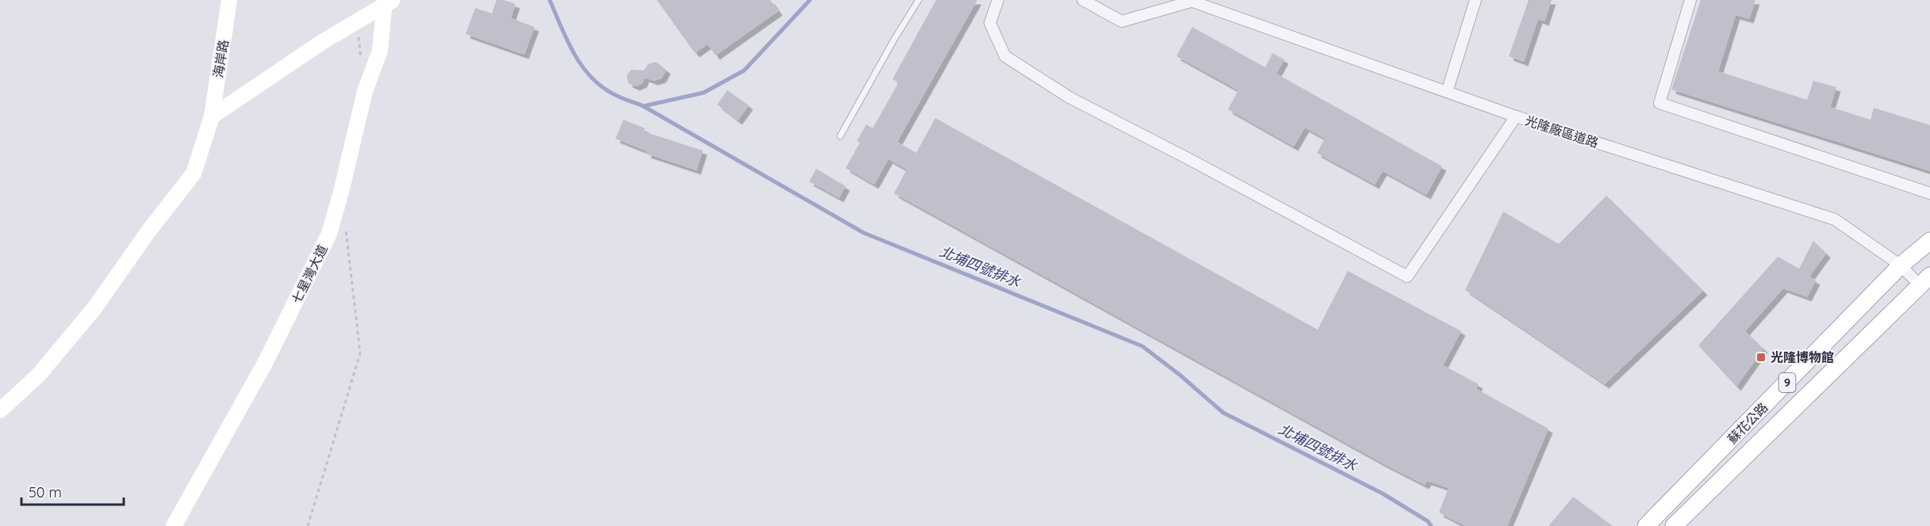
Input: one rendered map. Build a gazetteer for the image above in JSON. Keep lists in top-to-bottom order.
{
  "streets": {
    "main road": ["9", "蘇花公路"],
    "street": ["海岸路", "光隆廠區道路", "七星灣大道"]
  },
  "crossings": [
    ["光隆廠區道路", "蘇花公路"]
  ],
  "water": ["北埔四號排水"],
  "places": {
    "transit": ["光隆博物館"]
  },
  "scale_bar": "50 m"
}
